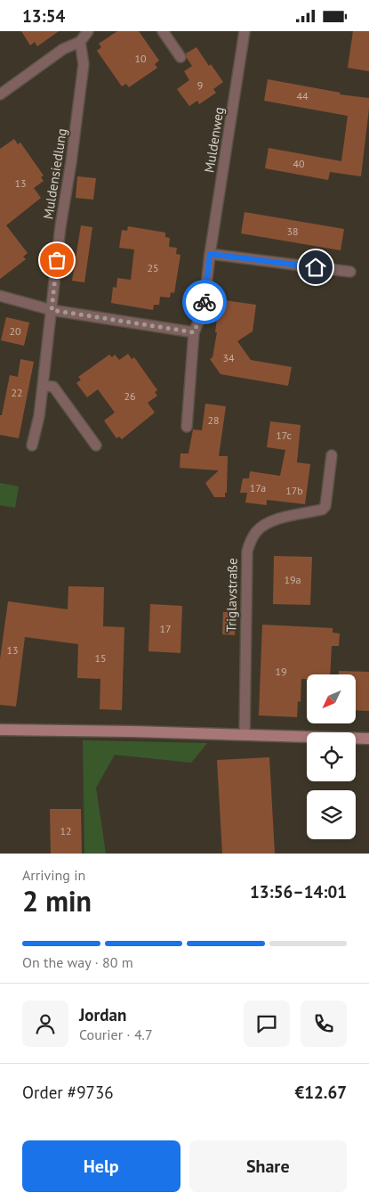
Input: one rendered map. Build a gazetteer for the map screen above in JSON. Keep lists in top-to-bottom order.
{
  "streets": {
    "street": ["Muldenweg", "Muldensiedlung", "Triglavstraße"]
  },
  "house_numbers": [
    "10",
    "9",
    "44",
    "40",
    "13",
    "38",
    "25",
    "20",
    "34",
    "22",
    "26",
    "28",
    "17c",
    "17a",
    "17b",
    "19a",
    "17",
    "13",
    "15",
    "19",
    "12"
  ],
  "north": "bottom left",
  "page": {
    "status": "13:54",
    "heading": ["2 min", "Arriving in", "13:56–14:01"],
    "panel": [
      "Jordan",
      "Courier · 4.7",
      "Order #9736",
      "€12.67"
    ],
    "bar": "On the way · 80 m",
    "buttons": ["Help", "Share"]
  }
}
